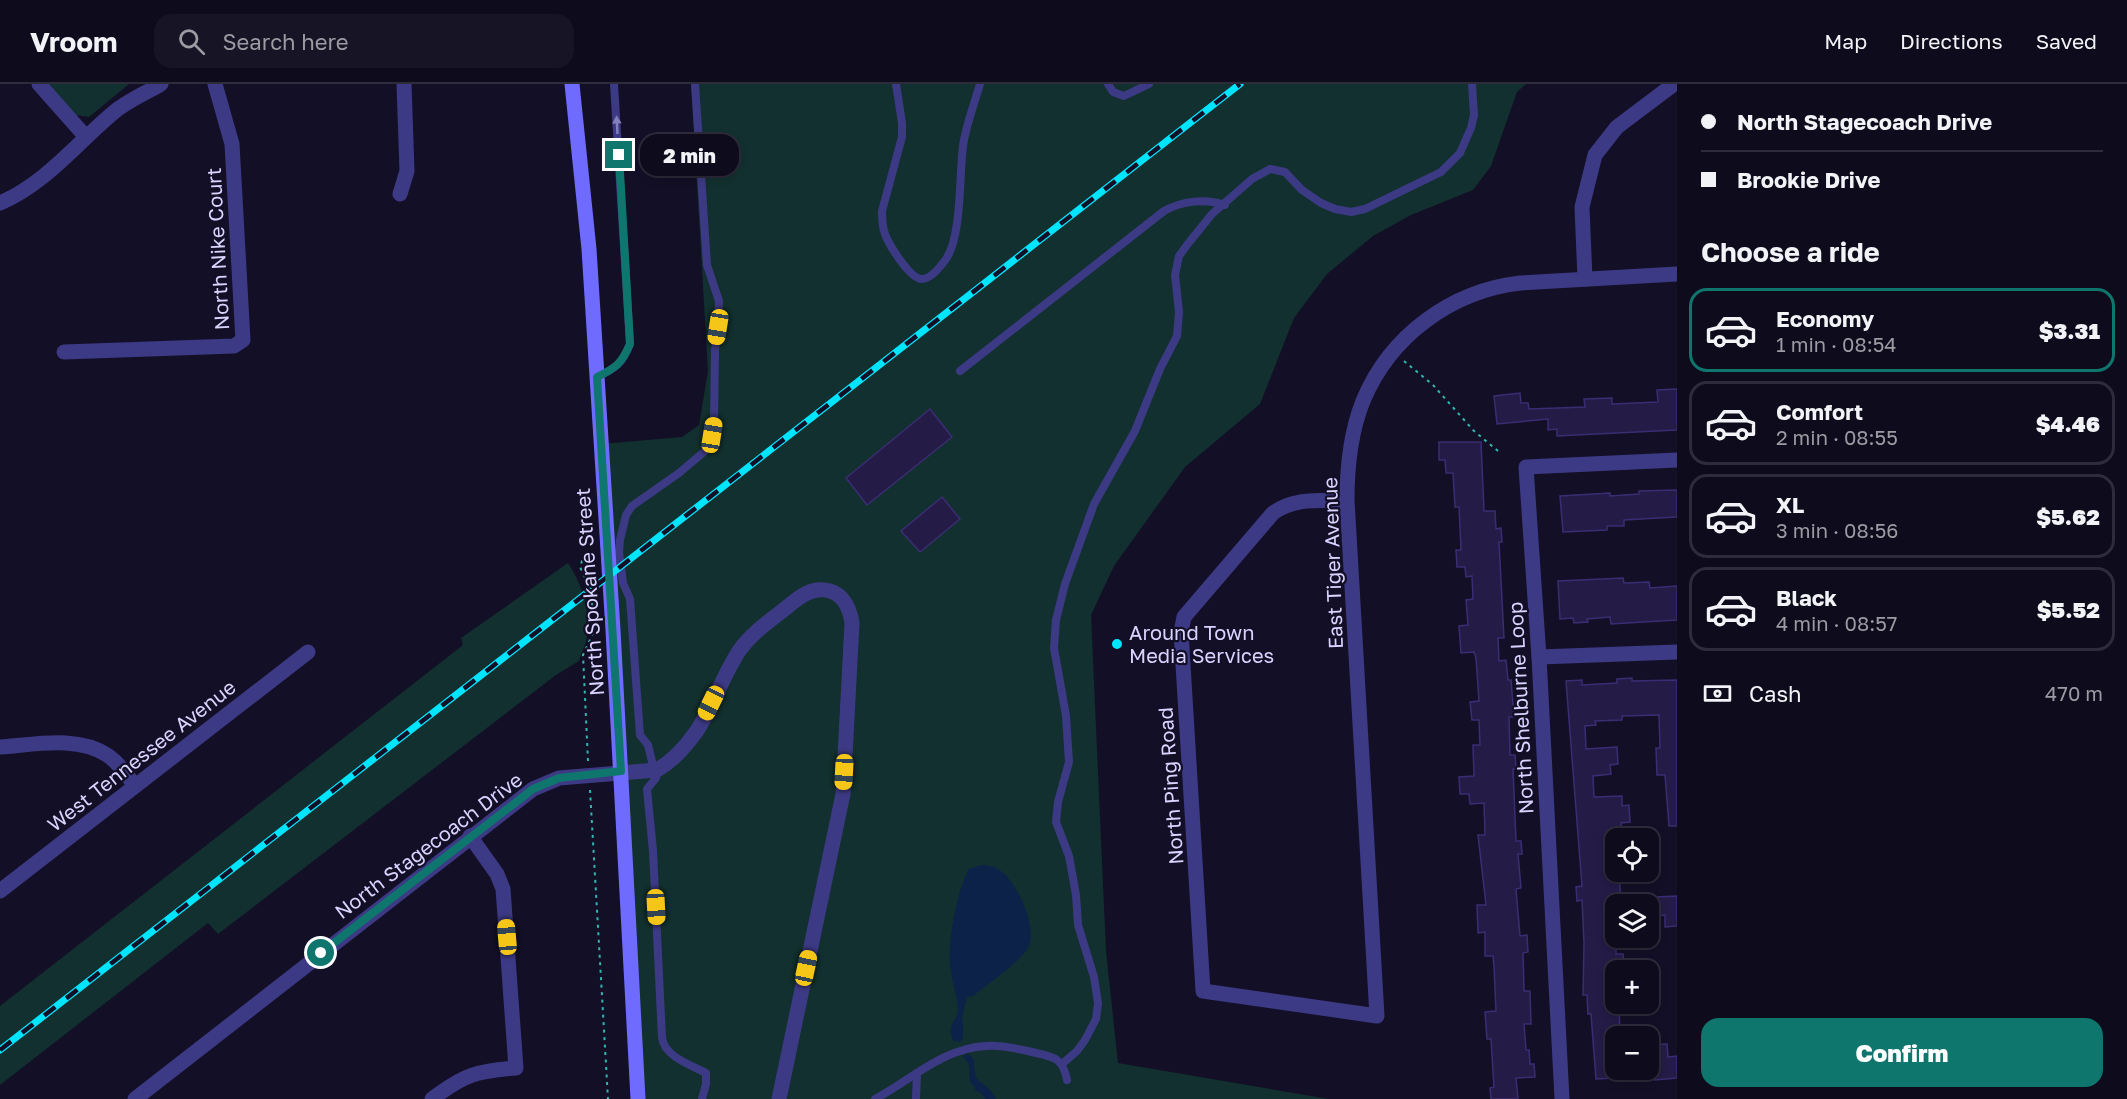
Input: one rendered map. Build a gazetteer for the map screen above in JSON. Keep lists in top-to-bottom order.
{
  "streets": {
    "street": [
      "North Nike Court",
      "East Tiger Avenue",
      "North Spokane Street",
      "North Shelburne Loop",
      "West Tennessee Avenue",
      "North Ping Road",
      "North Stagecoach Drive"
    ]
  },
  "crossings": [
    ["East Tiger Avenue", "North Ping Road"],
    ["North Spokane Street", "North Stagecoach Drive"]
  ],
  "places": ["Around Town Media Services"],
  "page": {
    "header": "Vroom",
    "search": "Search here",
    "nav": ["Map", "Directions", "Saved"],
    "banner": ["North Stagecoach Drive", "Brookie Drive"],
    "bubble": "2 min",
    "heading": "Choose a ride",
    "list": [
      {
        "name": "Economy",
        "note": "1 min · 08:54",
        "value": "$3.31"
      },
      {
        "name": "Comfort",
        "note": "2 min · 08:55",
        "value": "$4.46"
      },
      {
        "name": "XL",
        "note": "3 min · 08:56",
        "value": "$5.62"
      },
      {
        "name": "Black",
        "note": "4 min · 08:57",
        "value": "$5.52"
      }
    ],
    "pay": ["Cash", "470 m"],
    "map_buttons": ["+", "−"],
    "buttons": "Confirm"
  }
}
